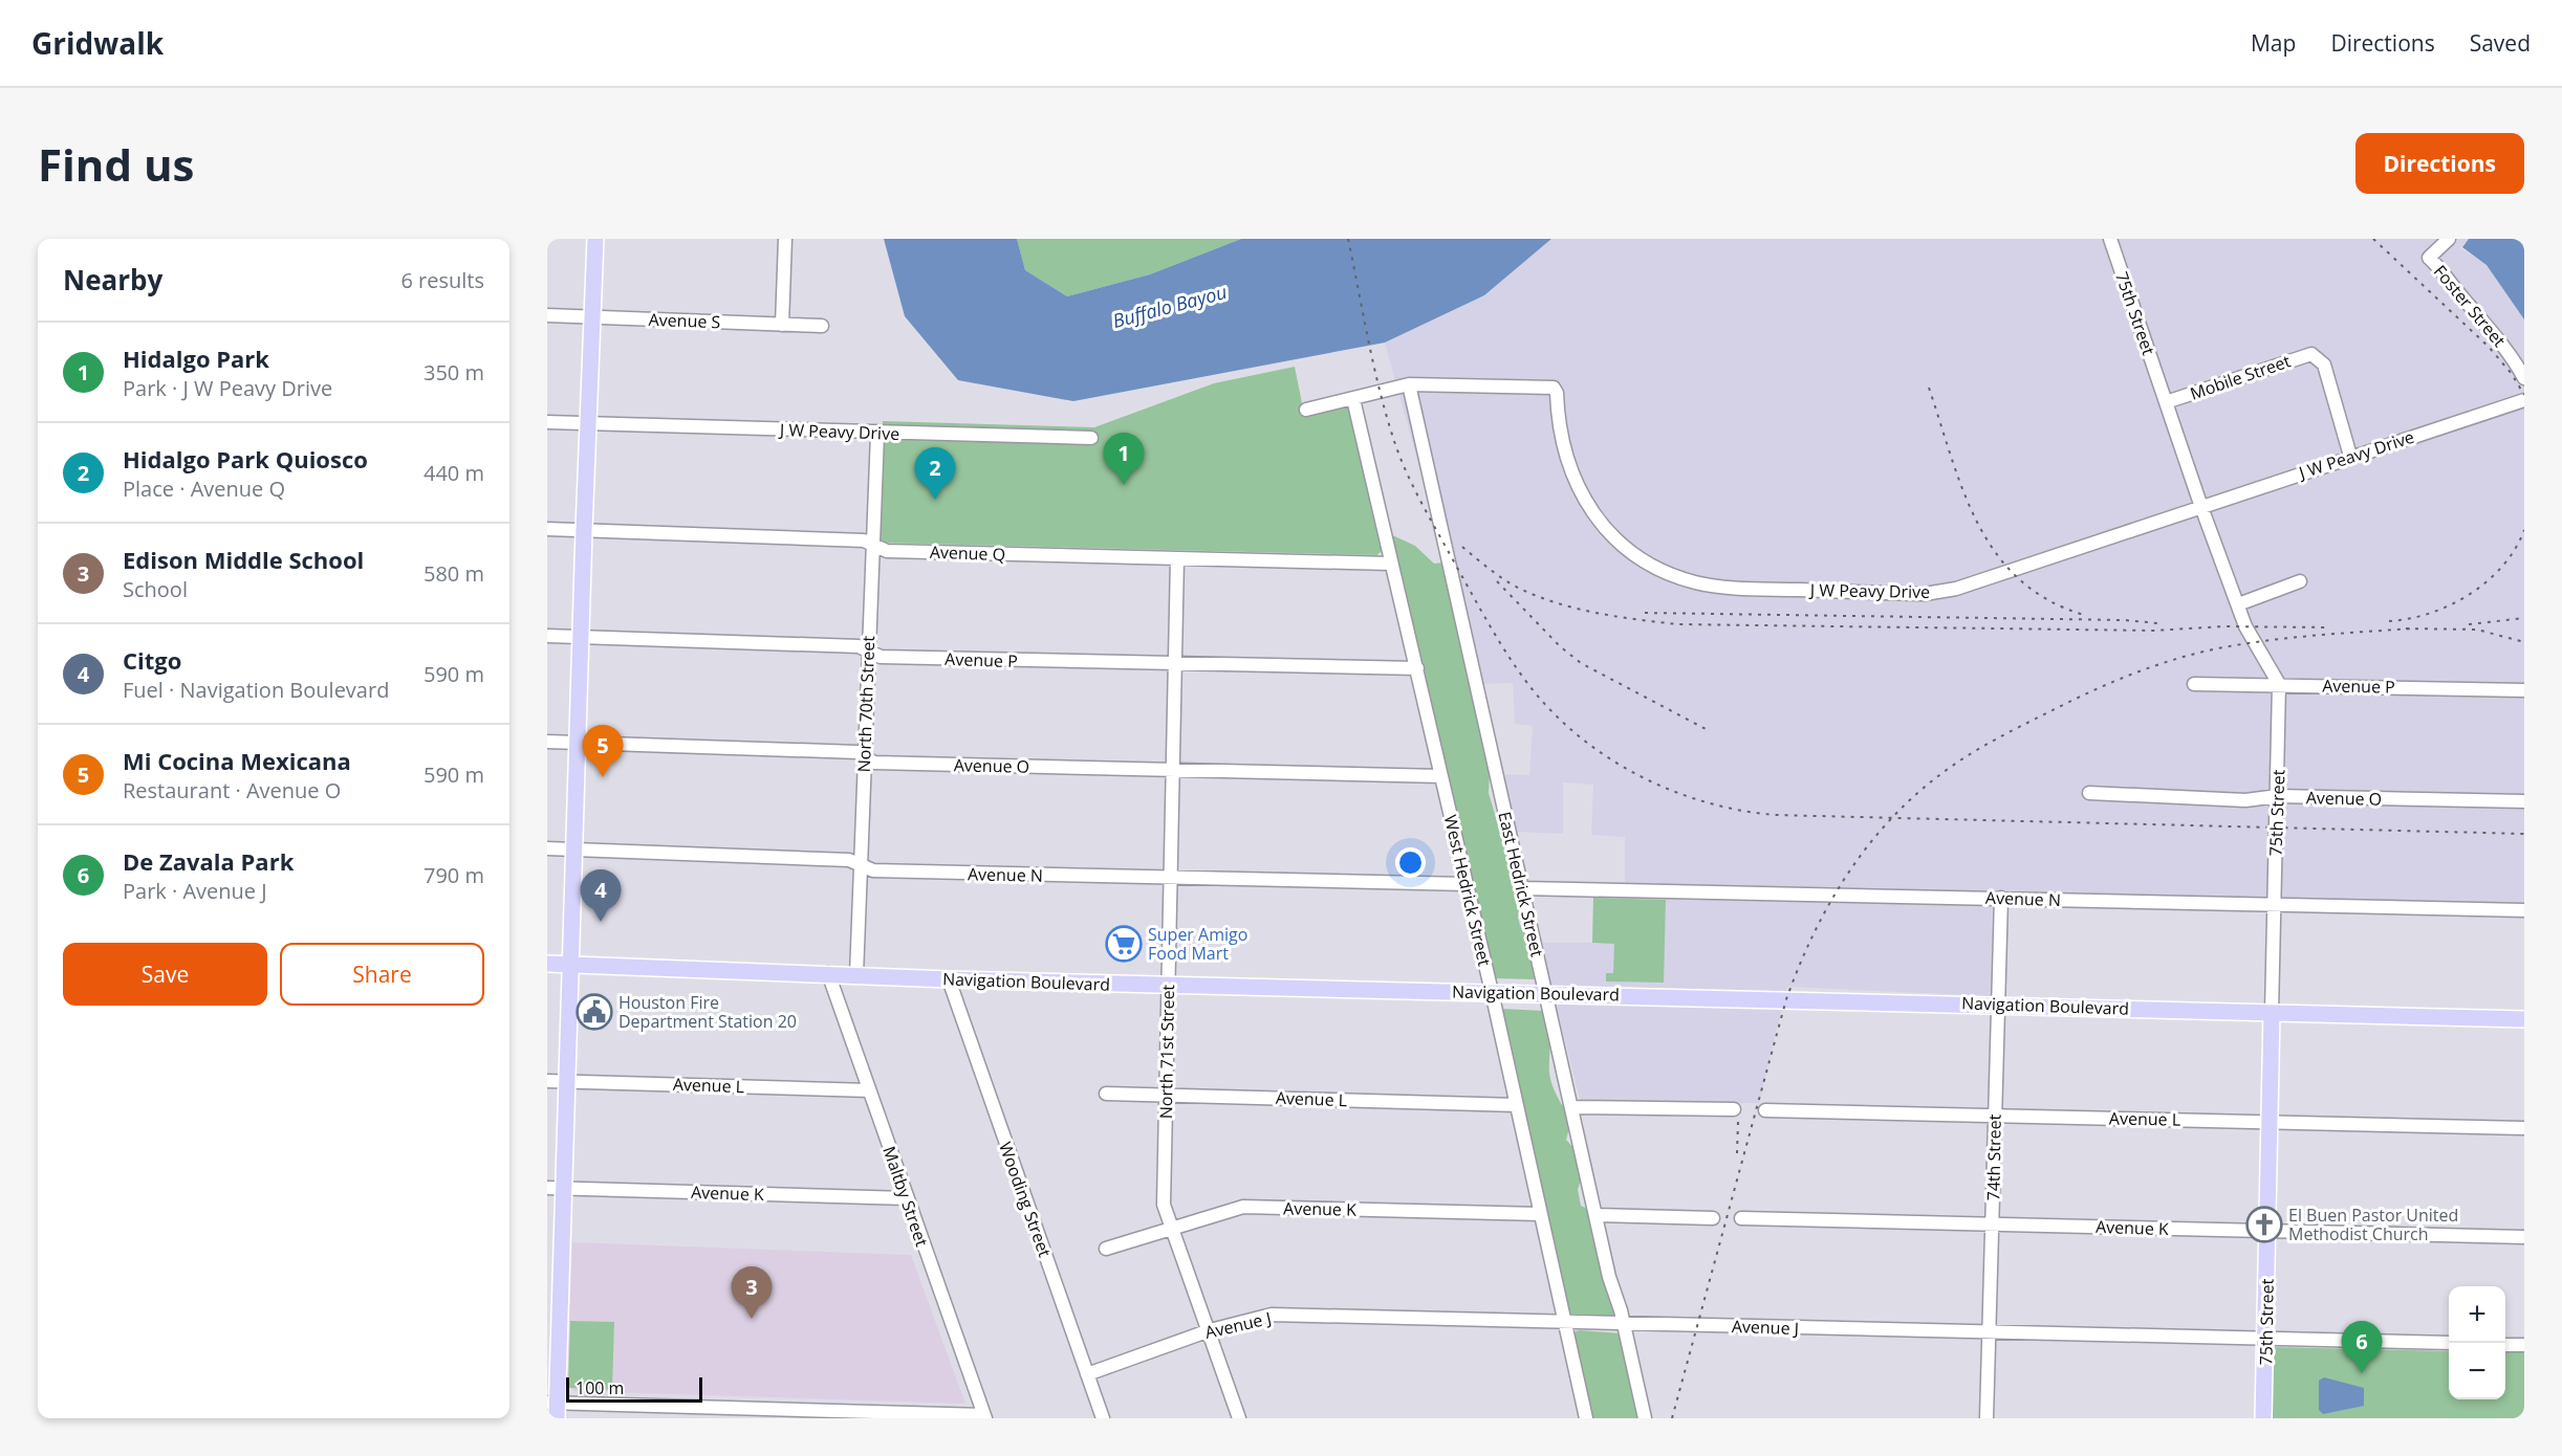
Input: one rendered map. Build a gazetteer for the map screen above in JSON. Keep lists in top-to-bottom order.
{
  "streets": {
    "main road": ["75th Street", "Navigation Boulevard"],
    "street": [
      "Foster Street",
      "Avenue S",
      "Mobile Street",
      "J W Peavy Drive",
      "Avenue Q",
      "Avenue P",
      "North 70th Street",
      "Avenue O",
      "Avenue N",
      "East Hedrick Street",
      "West Hedrick Street",
      "North 71st Street",
      "Avenue L",
      "74th Street",
      "Avenue K",
      "Maltby Street",
      "Wooding Street",
      "Avenue J"
    ]
  },
  "crossings": [
    ["75th Street", "Mobile Street"],
    ["75th Street", "J W Peavy Drive"],
    ["75th Street", "Avenue P"],
    ["75th Street", "Avenue O"],
    ["75th Street", "Avenue N"],
    ["75th Street", "Navigation Boulevard"],
    ["75th Street", "Avenue L"],
    ["75th Street", "Avenue K"],
    ["75th Street", "Avenue J"],
    ["Mobile Street", "J W Peavy Drive"],
    ["J W Peavy Drive", "North 70th Street"],
    ["J W Peavy Drive", "East Hedrick Street"],
    ["J W Peavy Drive", "West Hedrick Street"],
    ["Avenue Q", "North 70th Street"],
    ["Avenue Q", "West Hedrick Street"],
    ["Avenue Q", "North 71st Street"],
    ["Avenue P", "North 70th Street"],
    ["Avenue P", "West Hedrick Street"],
    ["Avenue P", "North 71st Street"],
    ["North 70th Street", "Avenue O"],
    ["North 70th Street", "Avenue N"],
    ["North 70th Street", "Navigation Boulevard"],
    ["Avenue O", "West Hedrick Street"],
    ["Avenue O", "North 71st Street"],
    ["Avenue N", "East Hedrick Street"],
    ["Avenue N", "West Hedrick Street"],
    ["Avenue N", "North 71st Street"],
    ["Avenue N", "74th Street"],
    ["East Hedrick Street", "Navigation Boulevard"],
    ["East Hedrick Street", "Avenue J"],
    ["West Hedrick Street", "Navigation Boulevard"],
    ["West Hedrick Street", "Avenue L"],
    ["West Hedrick Street", "Avenue K"],
    ["West Hedrick Street", "Avenue J"],
    ["Navigation Boulevard", "North 71st Street"],
    ["Navigation Boulevard", "74th Street"],
    ["Navigation Boulevard", "Maltby Street"],
    ["Navigation Boulevard", "Wooding Street"],
    ["North 71st Street", "Avenue L"],
    ["North 71st Street", "Avenue K"],
    ["North 71st Street", "Avenue J"],
    ["Avenue L", "74th Street"],
    ["Avenue L", "Maltby Street"],
    ["74th Street", "Avenue K"],
    ["74th Street", "Avenue J"],
    ["Avenue K", "Maltby Street"],
    ["Wooding Street", "Avenue J"]
  ],
  "water": ["Buffalo Bayou"],
  "places": {
    "supermarket": ["Super Amigo Food Mart"],
    "public building": ["Houston Fire Department Station 20"],
    "church": ["El Buen Pastor United Methodist Church"]
  },
  "scale_bar": "100 m",
  "page": {
    "header": "Gridwalk",
    "nav": ["Map", "Directions", "Saved"],
    "buttons": [
      "Directions",
      ["Save", "Share"]
    ],
    "title": "Find us",
    "heading": ["Nearby", "6 results"],
    "list": [
      {
        "mark": "1",
        "name": "Hidalgo Park",
        "note": "Park · J W Peavy Drive",
        "value": "350 m"
      },
      {
        "mark": "2",
        "name": "Hidalgo Park Quiosco",
        "note": "Place · Avenue Q",
        "value": "440 m"
      },
      {
        "mark": "3",
        "name": "Edison Middle School",
        "note": "School",
        "value": "580 m"
      },
      {
        "mark": "4",
        "name": "Citgo",
        "note": "Fuel · Navigation Boulevard",
        "value": "590 m"
      },
      {
        "mark": "5",
        "name": "Mi Cocina Mexicana",
        "note": "Restaurant · Avenue O",
        "value": "590 m"
      },
      {
        "mark": "6",
        "name": "De Zavala Park",
        "note": "Park · Avenue J",
        "value": "790 m"
      }
    ],
    "pins": [
      "1",
      "2",
      "5",
      "4",
      "3",
      "6"
    ],
    "map_buttons": ["+", "−"],
    "scale": "100 m"
  }
}
